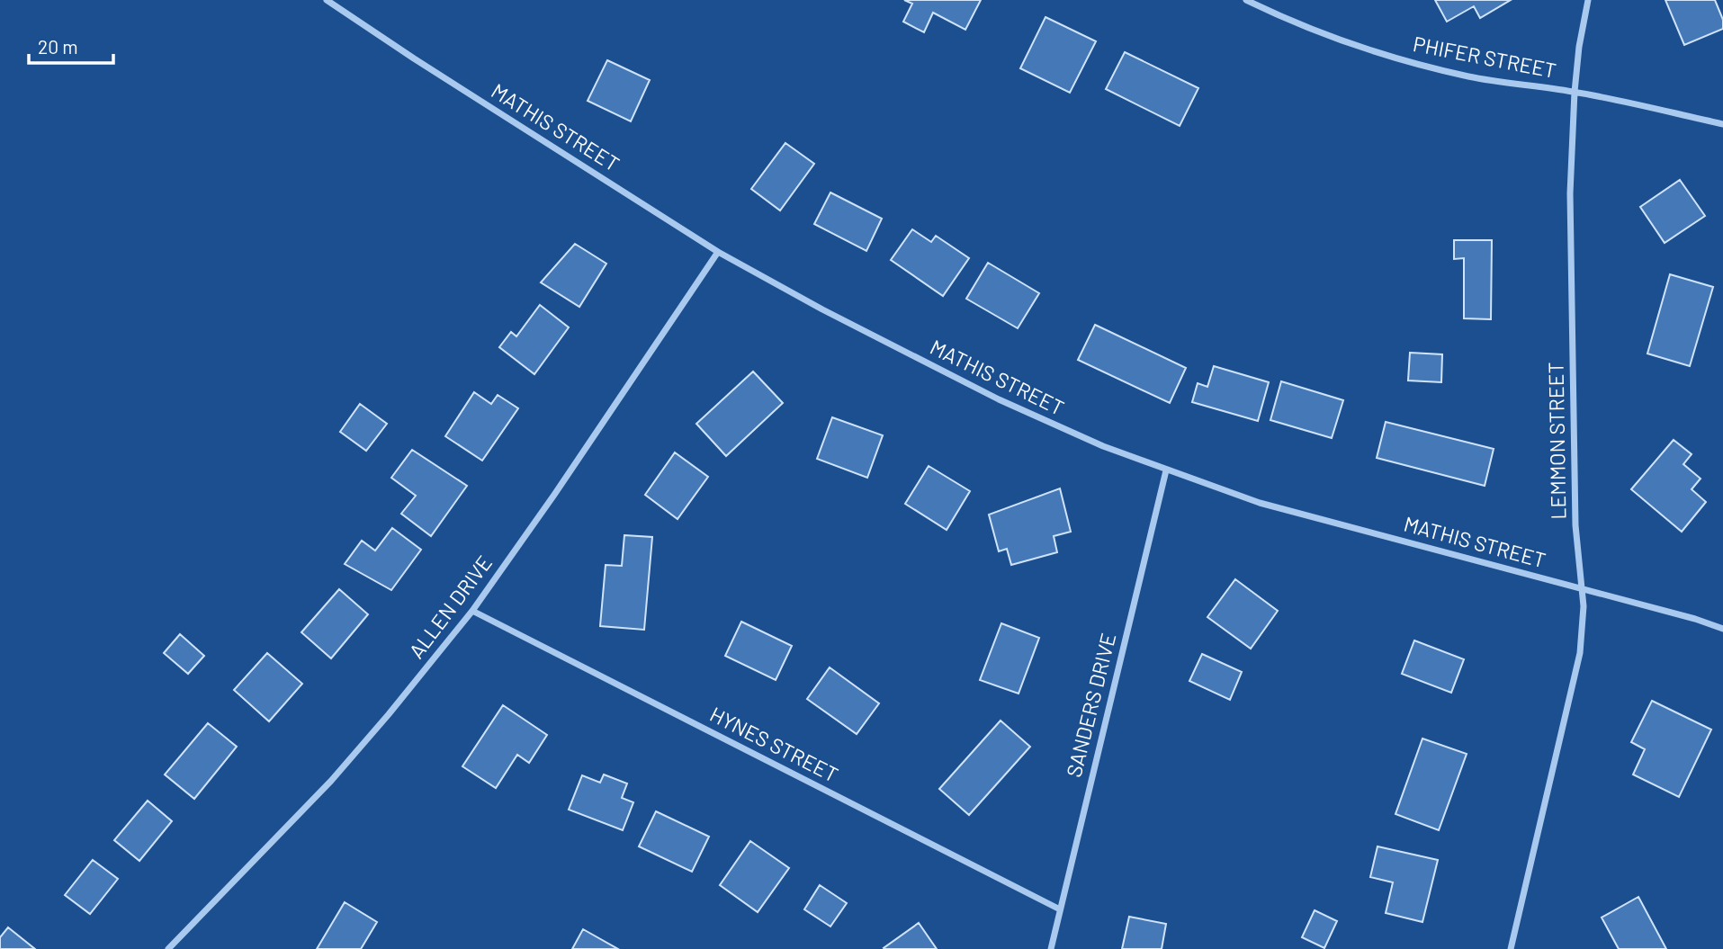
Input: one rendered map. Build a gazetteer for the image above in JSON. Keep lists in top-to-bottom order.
{
  "streets": {
    "street": [
      "PHIFER STREET",
      "MATHIS STREET",
      "LEMMON STREET",
      "ALLEN DRIVE",
      "SANDERS DRIVE",
      "HYNES STREET"
    ]
  },
  "crossings": [
    ["PHIFER STREET", "LEMMON STREET"],
    ["MATHIS STREET", "LEMMON STREET"],
    ["MATHIS STREET", "ALLEN DRIVE"],
    ["MATHIS STREET", "SANDERS DRIVE"],
    ["ALLEN DRIVE", "HYNES STREET"],
    ["SANDERS DRIVE", "HYNES STREET"]
  ],
  "scale_bar": "20 m"
}
